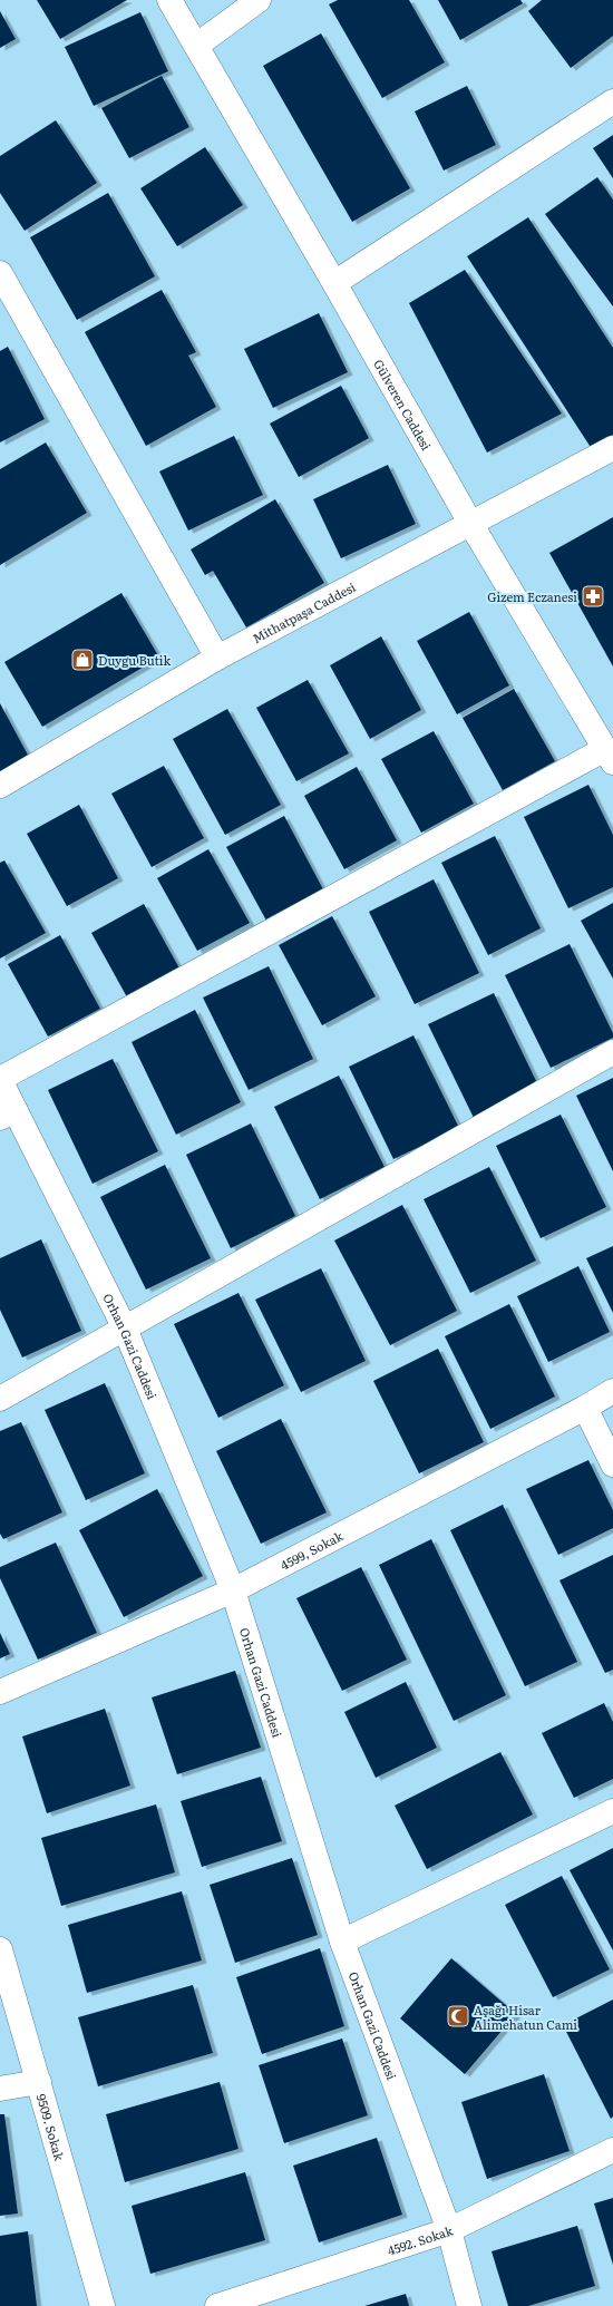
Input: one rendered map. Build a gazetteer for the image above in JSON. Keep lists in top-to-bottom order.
{
  "streets": {
    "street": [
      "Gülveren Caddesi",
      "Mithatpaşa Caddesi",
      "Orhan Gazi Caddesi",
      "4599, Sokak",
      "9509. Sokak",
      "4592. Sokak"
    ]
  },
  "crossings": [
    ["Gülveren Caddesi", "Mithatpaşa Caddesi"],
    ["Orhan Gazi Caddesi", "4599, Sokak"],
    ["Orhan Gazi Caddesi", "4592. Sokak"]
  ],
  "places": {
    "pharmacy": ["Gizem Eczanesi"],
    "shop": ["Duygu Butik"],
    "mosque": ["Aşağı Hisar Alimehatun Cami"]
  }
}
